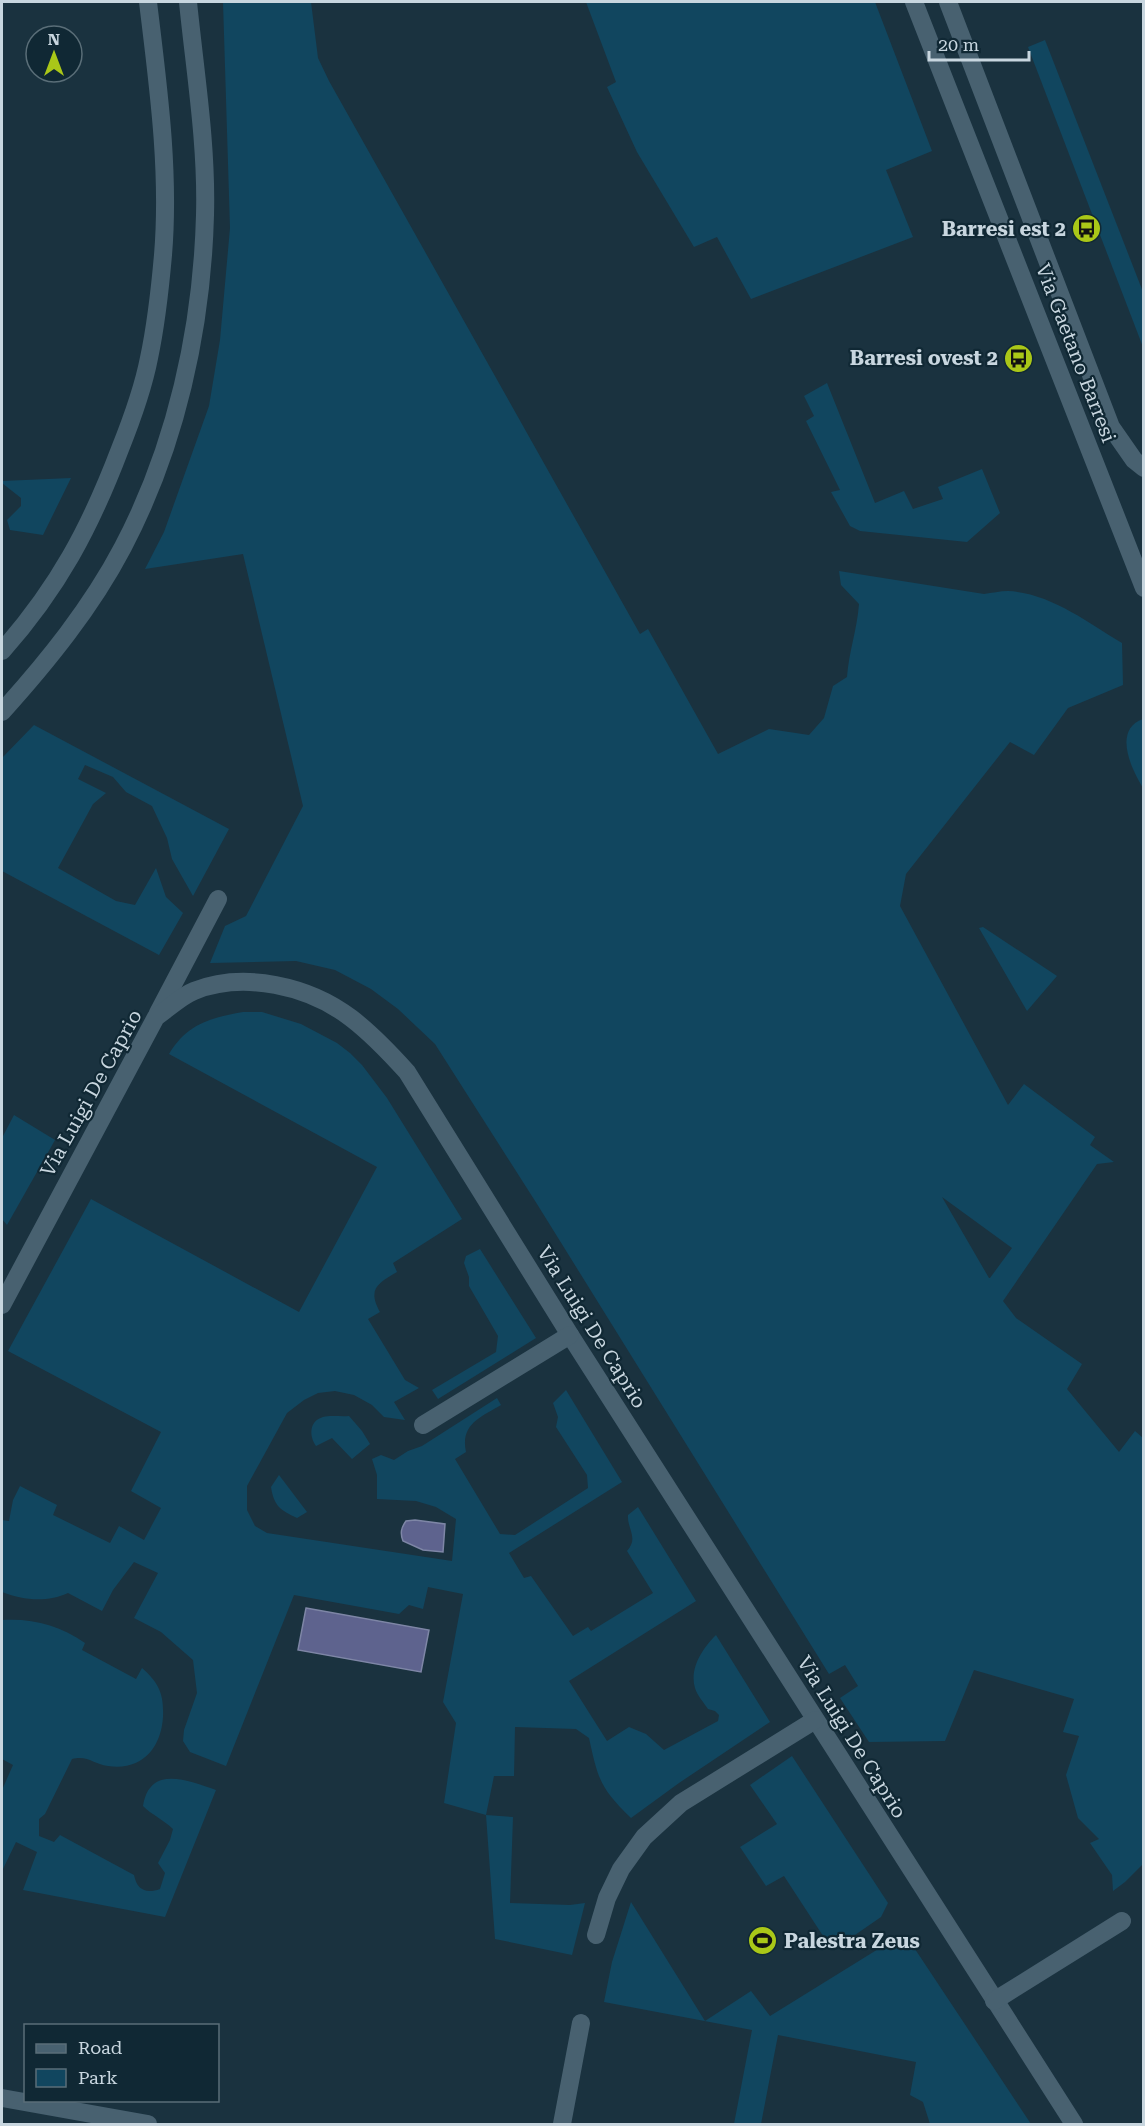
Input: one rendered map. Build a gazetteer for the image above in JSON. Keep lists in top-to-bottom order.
{
  "streets": {
    "street": ["Via Gaetano Barresi", "Via Luigi De Caprio"]
  },
  "places": {
    "bus stop": ["Barresi est 2", "Barresi ovest 2"],
    "sports": ["Palestra Zeus"]
  },
  "legend": ["Road", "Park"],
  "scale_bar": "20 m",
  "north": "top"
}
